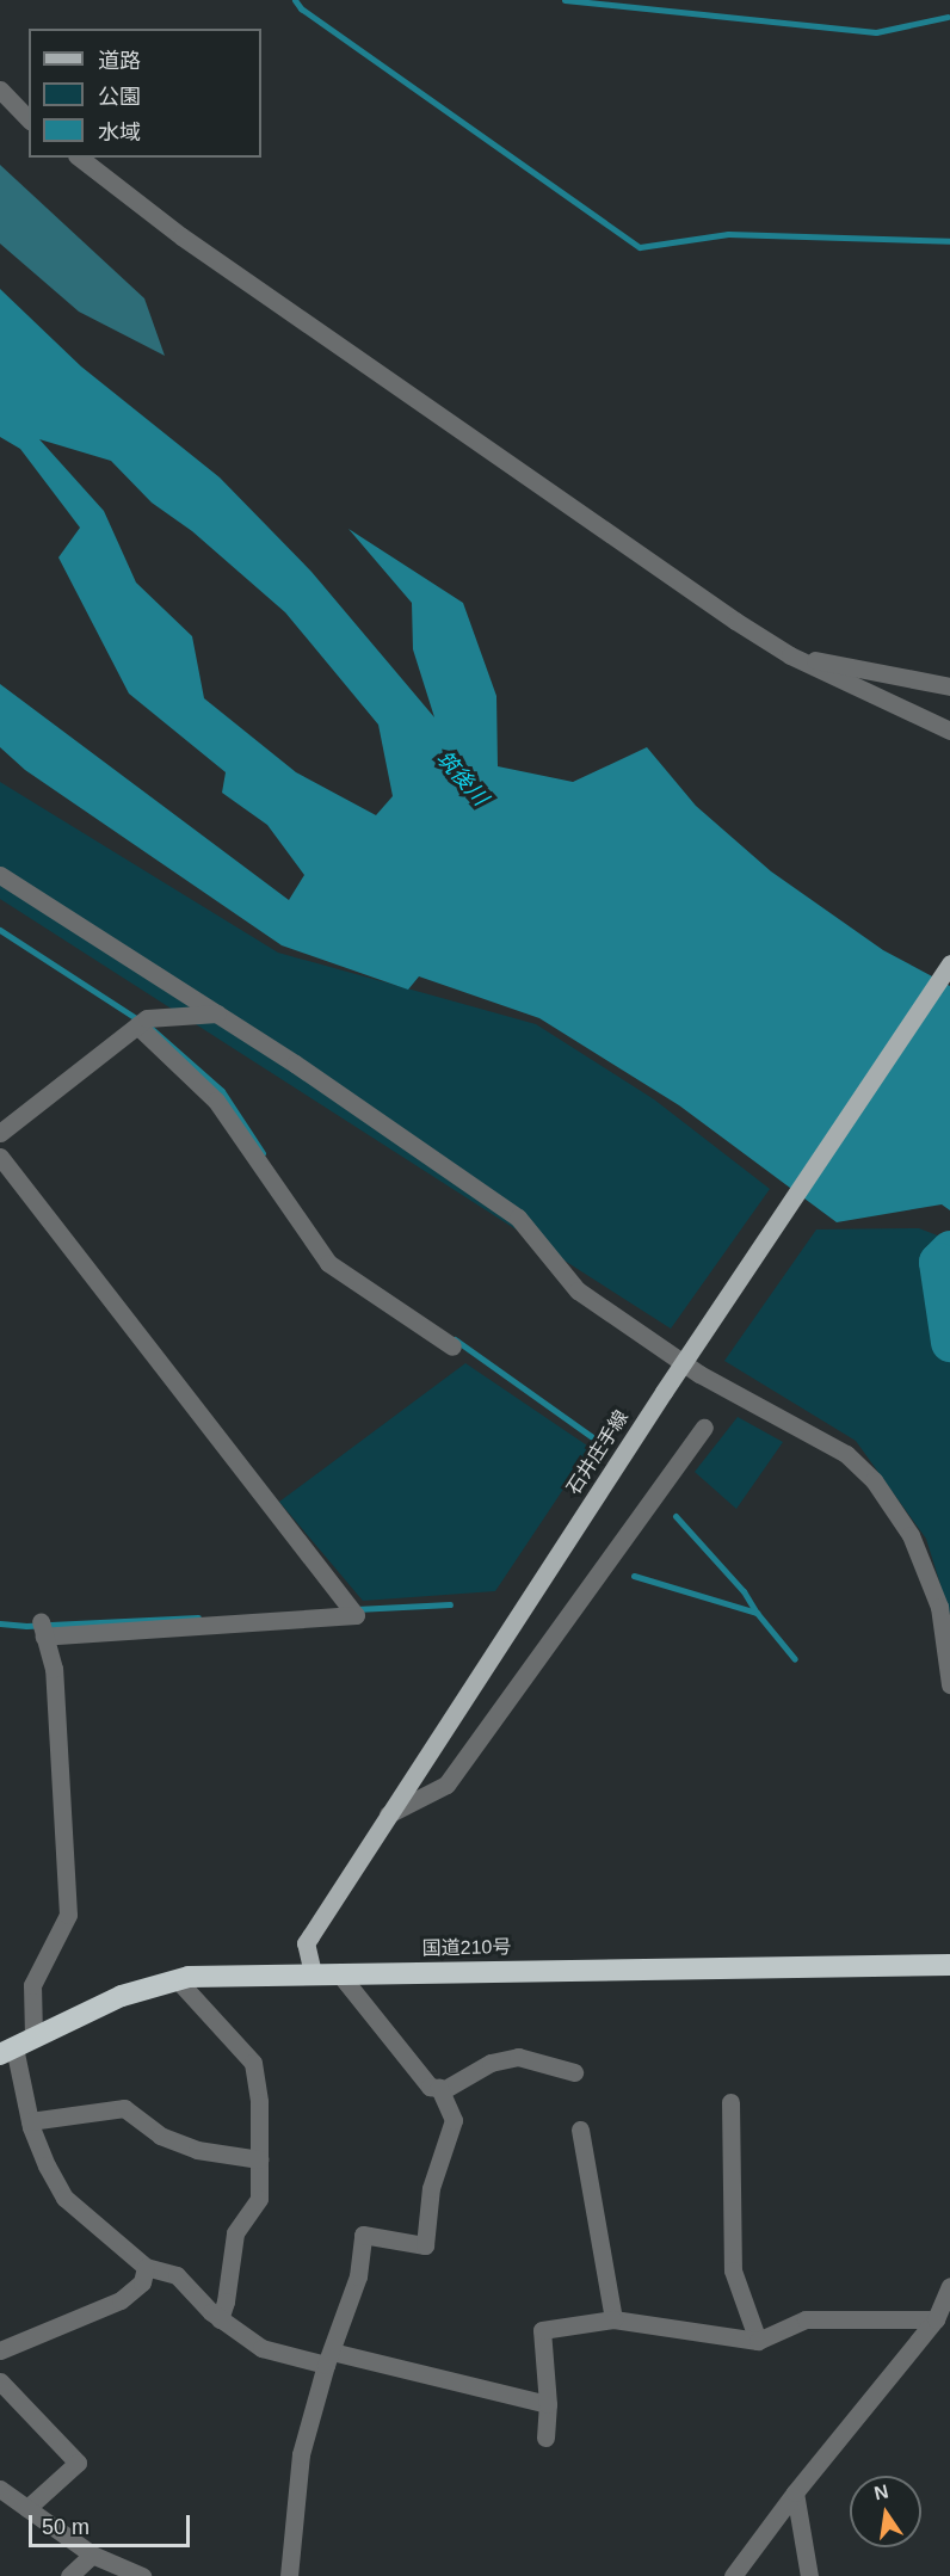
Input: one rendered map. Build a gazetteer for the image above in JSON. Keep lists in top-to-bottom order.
{
  "streets": {
    "highway": ["国道210号"],
    "main road": ["石井庄手線"]
  },
  "crossings": [
    ["石井庄手線", "国道210号"]
  ],
  "water": ["筑後川"],
  "legend": ["道路", "公園", "水域"],
  "scale_bar": "50 m",
  "north": "top"
}
